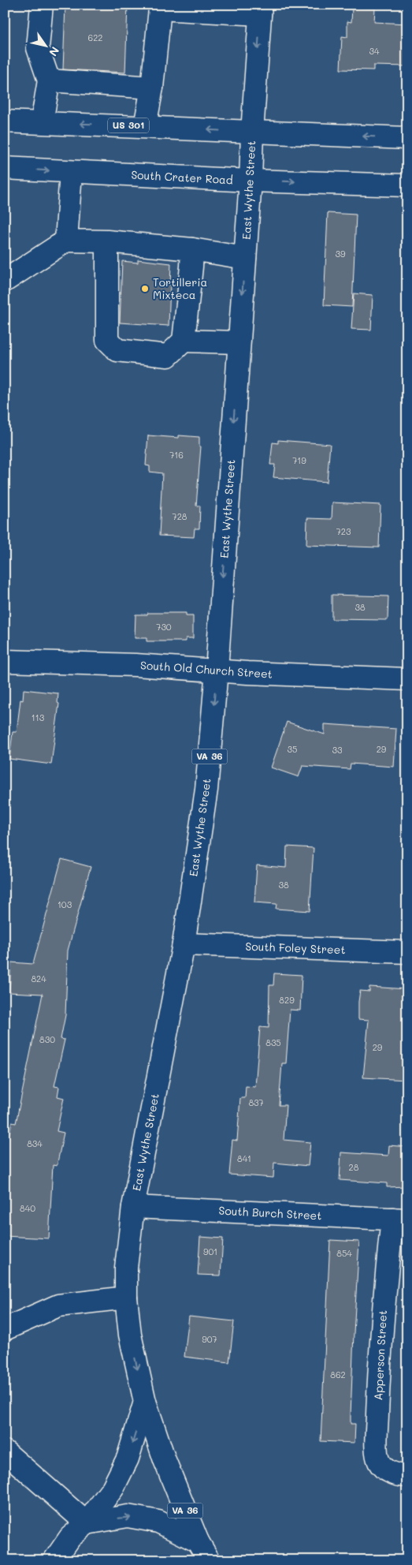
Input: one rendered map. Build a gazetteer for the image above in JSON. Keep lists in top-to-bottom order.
{
  "streets": {
    "main road": [
      "US 301",
      "South Crater Road",
      "East Wythe Street",
      "South Old Church Street",
      "VA 36",
      "South Foley Street",
      "South Burch Street",
      "Apperson Street"
    ]
  },
  "crossings": [
    ["US 301", "East Wythe Street"],
    ["South Crater Road", "East Wythe Street"],
    ["East Wythe Street", "South Old Church Street"],
    ["East Wythe Street", "South Foley Street"],
    ["East Wythe Street", "South Burch Street"],
    ["South Burch Street", "Apperson Street"]
  ],
  "one_way": ["East Wythe Street"],
  "places": ["Tortilleria Mixteca"],
  "house_numbers": [
    "622",
    "34",
    "39",
    "716",
    "719",
    "728",
    "723",
    "38",
    "730",
    "113",
    "35",
    "29",
    "33",
    "38",
    "103",
    "824",
    "829",
    "830",
    "835",
    "29",
    "837",
    "834",
    "841",
    "28",
    "840",
    "901",
    "854",
    "907",
    "862"
  ],
  "north": "bottom right"
}
